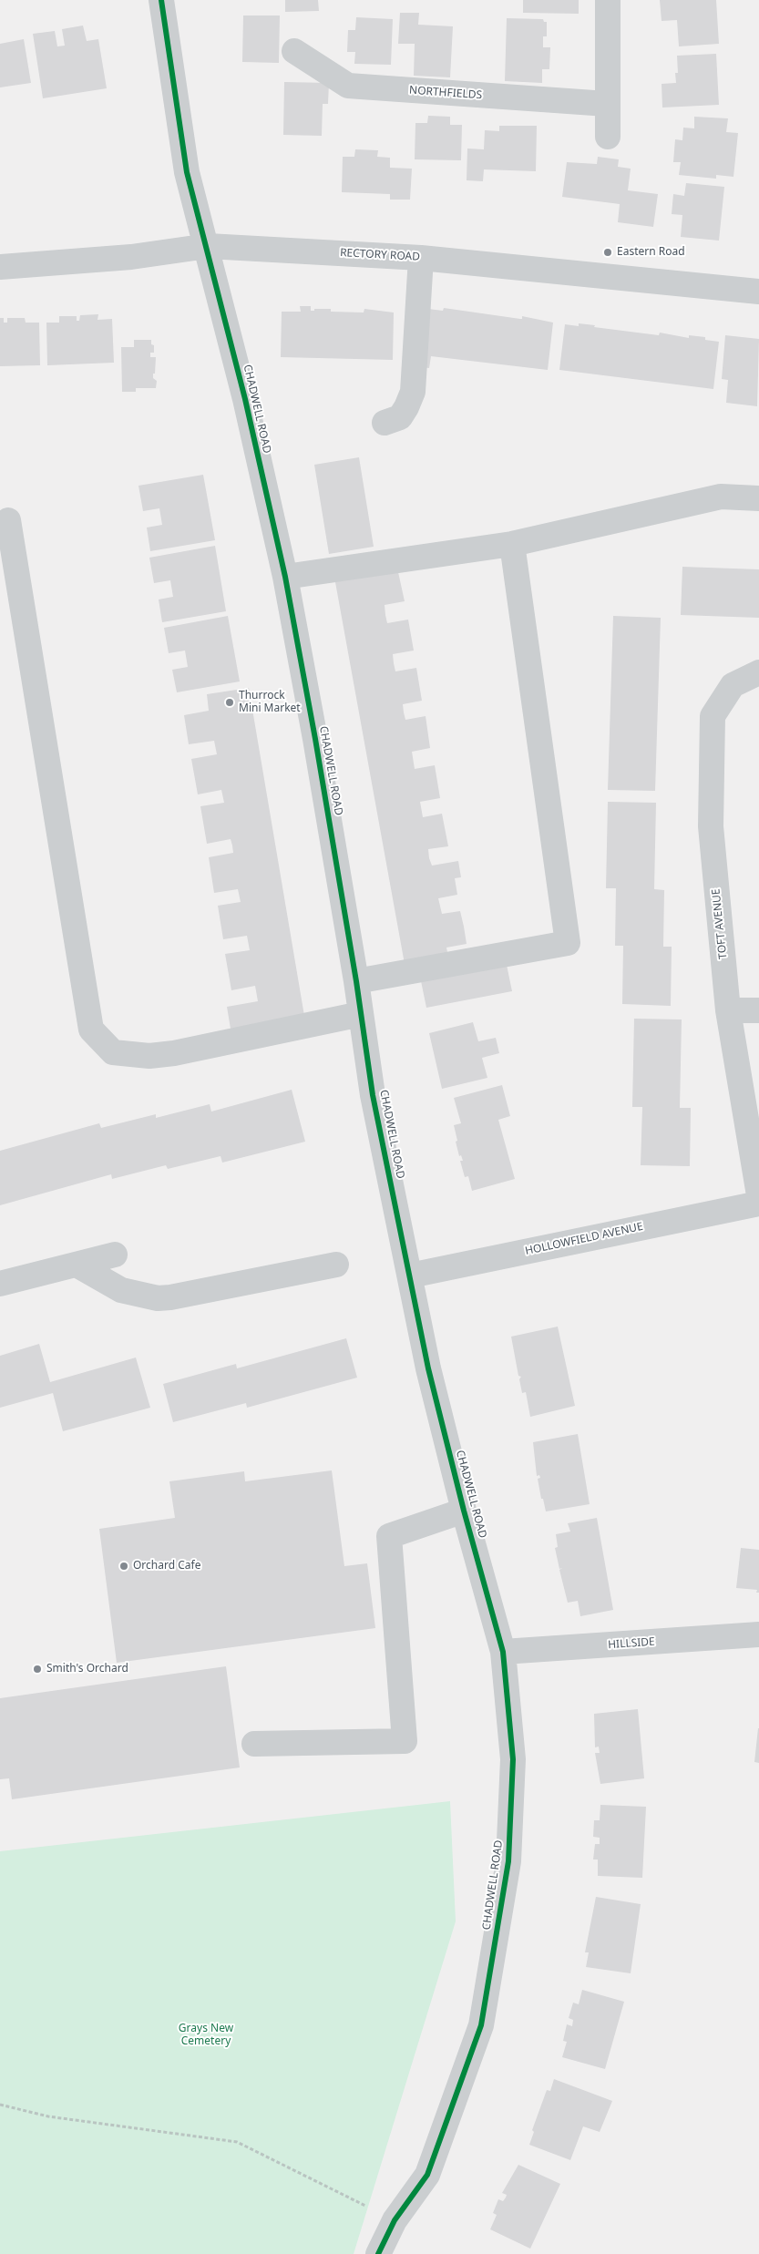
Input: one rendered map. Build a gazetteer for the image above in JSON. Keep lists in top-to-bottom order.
{
  "streets": {
    "street": [
      "NORTHFIELDS",
      "RECTORY ROAD",
      "CHADWELL ROAD",
      "TOFT AVENUE",
      "HOLLOWFIELD AVENUE",
      "HILLSIDE"
    ]
  },
  "crossings": [
    ["RECTORY ROAD", "CHADWELL ROAD"],
    ["CHADWELL ROAD", "HOLLOWFIELD AVENUE"],
    ["CHADWELL ROAD", "HILLSIDE"]
  ],
  "parks": ["Grays New Cemetery"],
  "places": [
    "Eastern Road",
    "Thurrock Mini Market",
    "Orchard Cafe",
    "Smith's Orchard"
  ]
}
